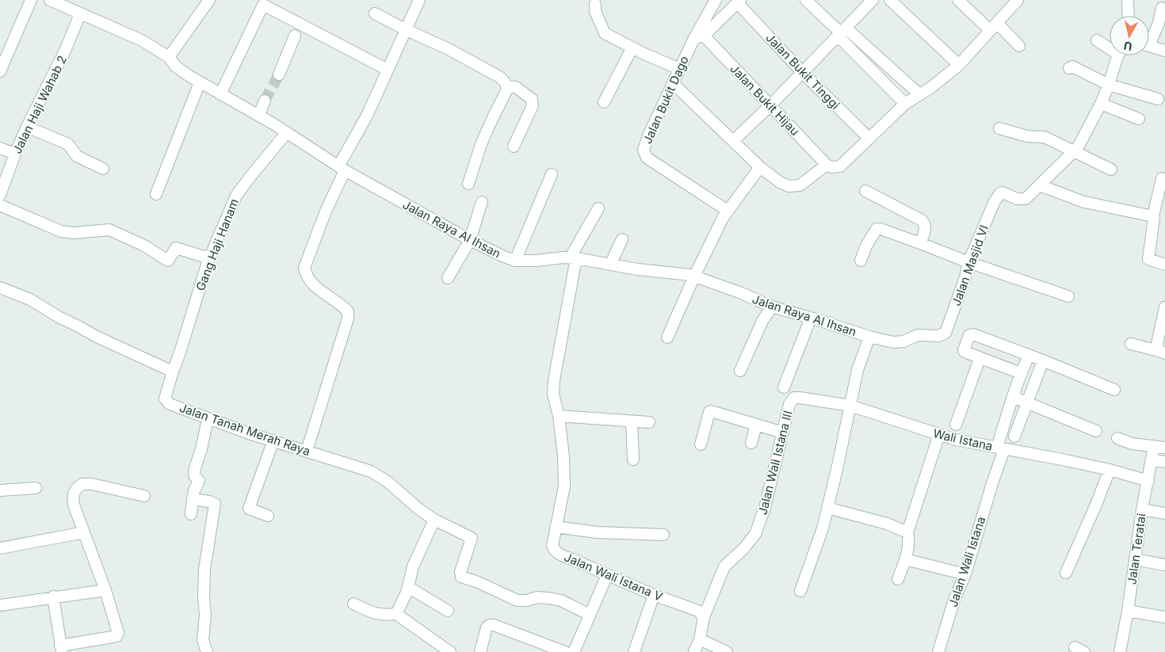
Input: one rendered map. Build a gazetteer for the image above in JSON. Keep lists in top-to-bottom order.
{
  "streets": {
    "street": [
      "Jalan Bukit Tinggi",
      "Jalan Bukit Dago",
      "Jalan Bukit Hijau",
      "Jalan Haji Wahab 2",
      "Jalan Raya Al Ihsan",
      "Gang Haji Hanam",
      "Jalan Masjid VI",
      "Jalan Tanah Merah Raya",
      "Wali Istana",
      "Jalan Wali Istana III",
      "Jalan Teratai",
      "Jalan Wali Istana",
      "Jalan Wali Istana V"
    ]
  },
  "crossings": [
    ["Jalan Bukit Dago", "Jalan Bukit Hijau"],
    ["Jalan Haji Wahab 2", "Jalan Raya Al Ihsan"],
    ["Jalan Raya Al Ihsan", "Gang Haji Hanam"],
    ["Jalan Raya Al Ihsan", "Jalan Masjid VI"],
    ["Jalan Raya Al Ihsan", "Jalan Wali Istana V"],
    ["Gang Haji Hanam", "Jalan Tanah Merah Raya"],
    ["Wali Istana", "Jalan Wali Istana III"],
    ["Wali Istana", "Jalan Teratai"],
    ["Wali Istana", "Jalan Wali Istana"],
    ["Jalan Wali Istana III", "Jalan Wali Istana V"]
  ],
  "north": "bottom"
}
